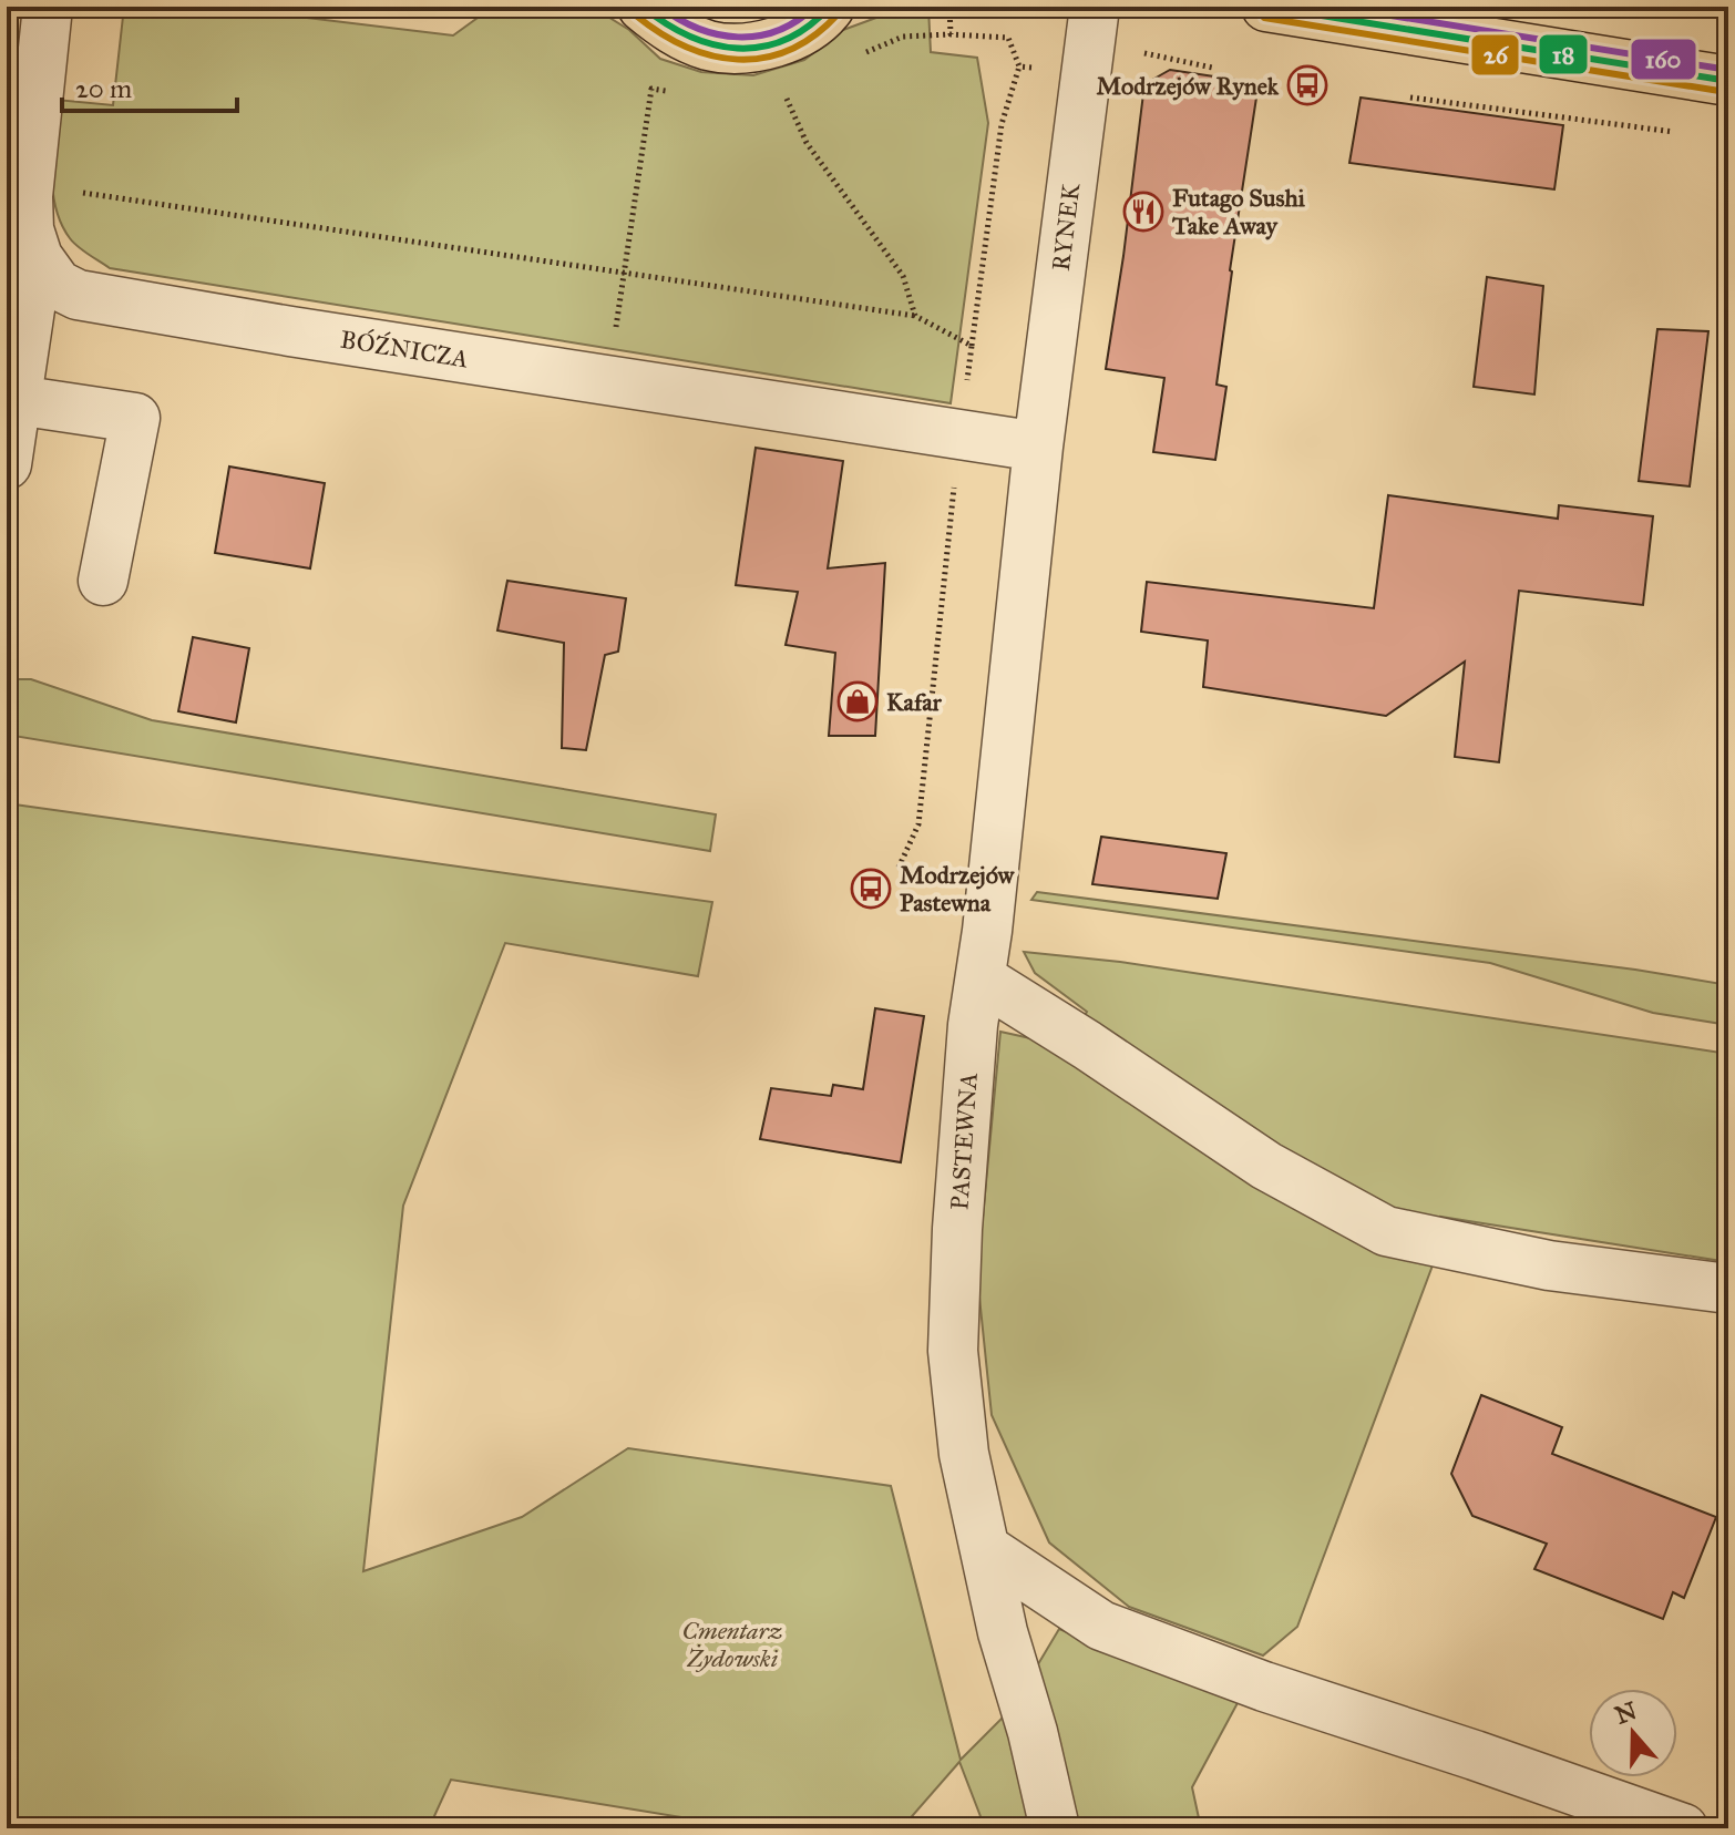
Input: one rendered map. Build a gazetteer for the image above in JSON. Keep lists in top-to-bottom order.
{
  "streets": {
    "street": ["RYNEK", "BÓŹNICZA", "PASTEWNA"]
  },
  "crossings": [
    ["RYNEK", "BÓŹNICZA"],
    ["RYNEK", "PASTEWNA"],
    ["BÓŹNICZA", "PASTEWNA"]
  ],
  "parks": ["Cmentarz Żydowski"],
  "places": {
    "bus stop": ["Modrzejów Rynek", "Modrzejów Pastewna"],
    "restaurant": ["Futago Sushi Take Away"],
    "shop": ["Kafar"]
  },
  "lines": ["transit line 18", "transit line 160", "transit line 26"],
  "scale_bar": "20 m",
  "north": "top"
}
